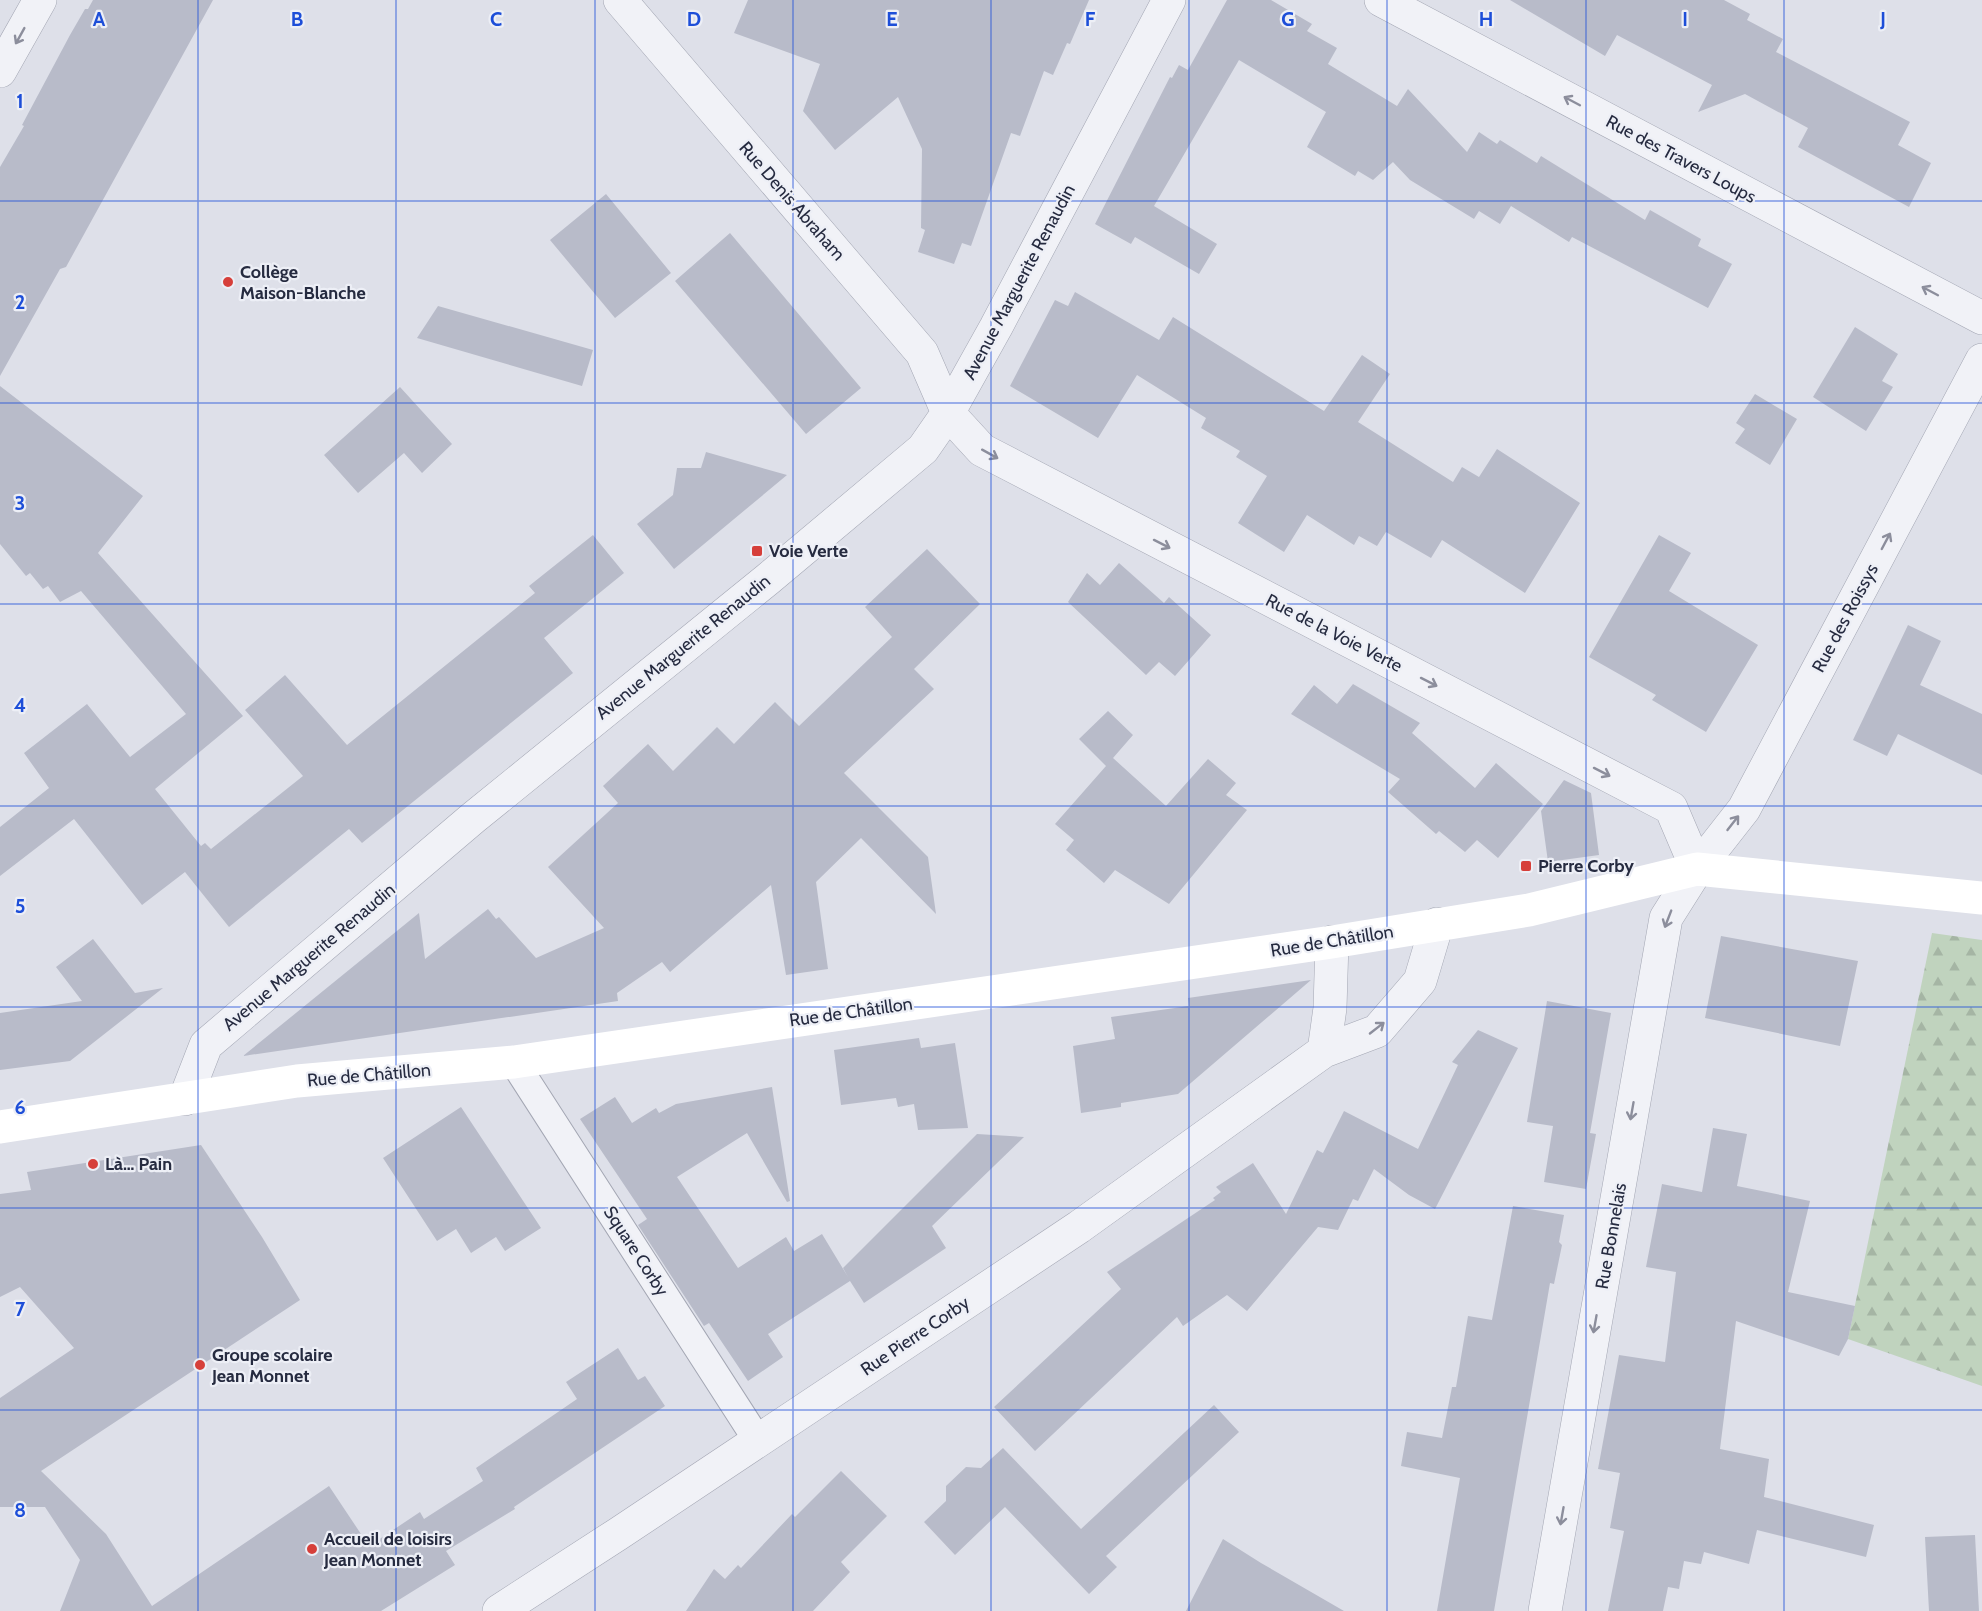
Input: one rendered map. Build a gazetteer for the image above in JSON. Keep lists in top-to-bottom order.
{
  "streets": {
    "main road": ["Rue de Châtillon"],
    "street": [
      "Rue des Travers Loups",
      "Rue Denis Abraham",
      "Avenue Marguerite Renaudin",
      "Rue des Roissys",
      "Rue de la Voie Verte",
      "Rue Bonnelais",
      "Square Corby",
      "Rue Pierre Corby"
    ]
  },
  "crossings": [
    ["Rue Denis Abraham", "Avenue Marguerite Renaudin"],
    ["Rue Denis Abraham", "Rue de la Voie Verte"],
    ["Avenue Marguerite Renaudin", "Rue de la Voie Verte"],
    ["Avenue Marguerite Renaudin", "Rue de Châtillon"],
    ["Rue des Roissys", "Rue de la Voie Verte"],
    ["Rue des Roissys", "Rue de Châtillon"],
    ["Rue des Roissys", "Rue Bonnelais"],
    ["Rue de la Voie Verte", "Rue de Châtillon"],
    ["Rue de la Voie Verte", "Rue Bonnelais"],
    ["Rue de Châtillon", "Rue Bonnelais"],
    ["Rue de Châtillon", "Square Corby"],
    ["Rue de Châtillon", "Rue Pierre Corby"],
    ["Square Corby", "Rue Pierre Corby"]
  ],
  "one_way": [
    "Rue des Travers Loups",
    "Rue des Roissys",
    "Rue de la Voie Verte",
    "Rue Bonnelais"
  ],
  "places": {
    "other": [
      "Collège Maison-Blanche",
      "Là… Pain",
      "Groupe scolaire Jean Monnet",
      "Accueil de loisirs Jean Monnet"
    ],
    "transit": ["Voie Verte", "Pierre Corby"]
  },
  "grid": {
    "columns": [
      "A",
      "B",
      "C",
      "D",
      "E",
      "F",
      "G",
      "H",
      "I",
      "J"
    ],
    "rows": [
      "1",
      "2",
      "3",
      "4",
      "5",
      "6",
      "7",
      "8"
    ]
  }
}
